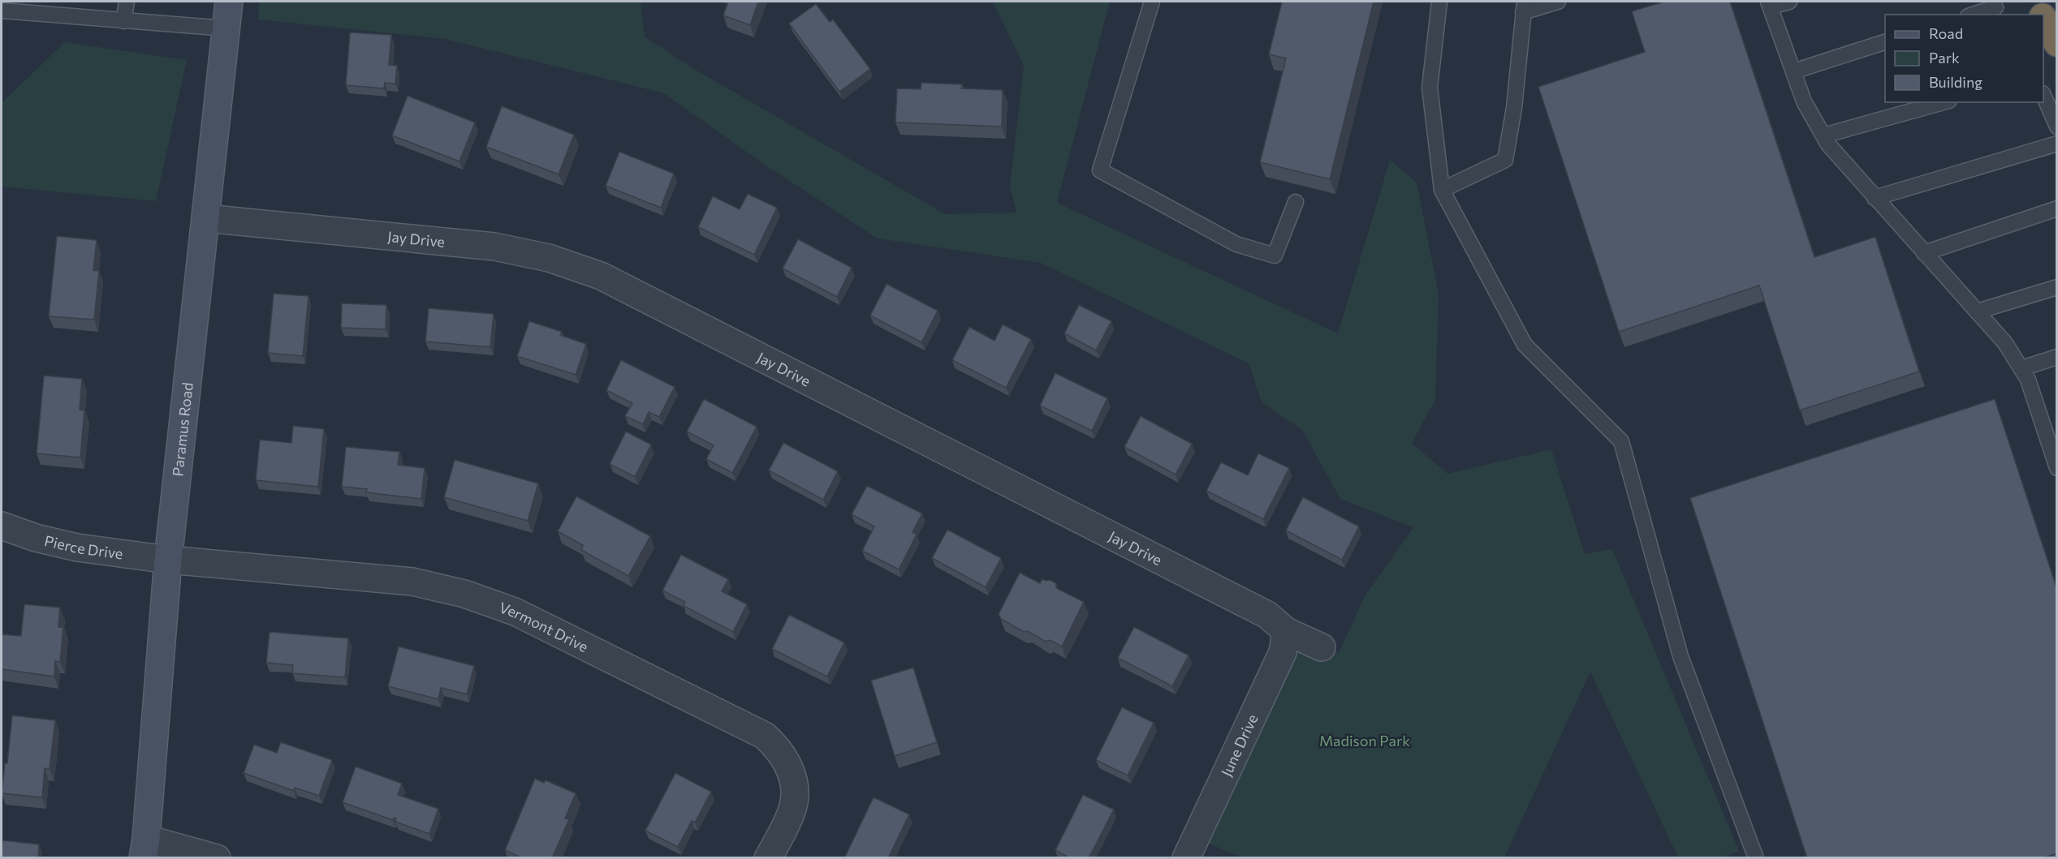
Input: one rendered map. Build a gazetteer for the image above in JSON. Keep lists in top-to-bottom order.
{
  "streets": {
    "main road": ["Paramus Road"],
    "street": [
      "Jay Drive",
      "Pierce Drive",
      "Vermont Drive",
      "June Drive"
    ]
  },
  "crossings": [
    ["Jay Drive", "Paramus Road"],
    ["Jay Drive", "June Drive"],
    ["Paramus Road", "Pierce Drive"],
    ["Paramus Road", "Vermont Drive"],
    ["Pierce Drive", "Vermont Drive"]
  ],
  "parks": ["Madison Park"],
  "legend": ["Road", "Park", "Building"]
}
